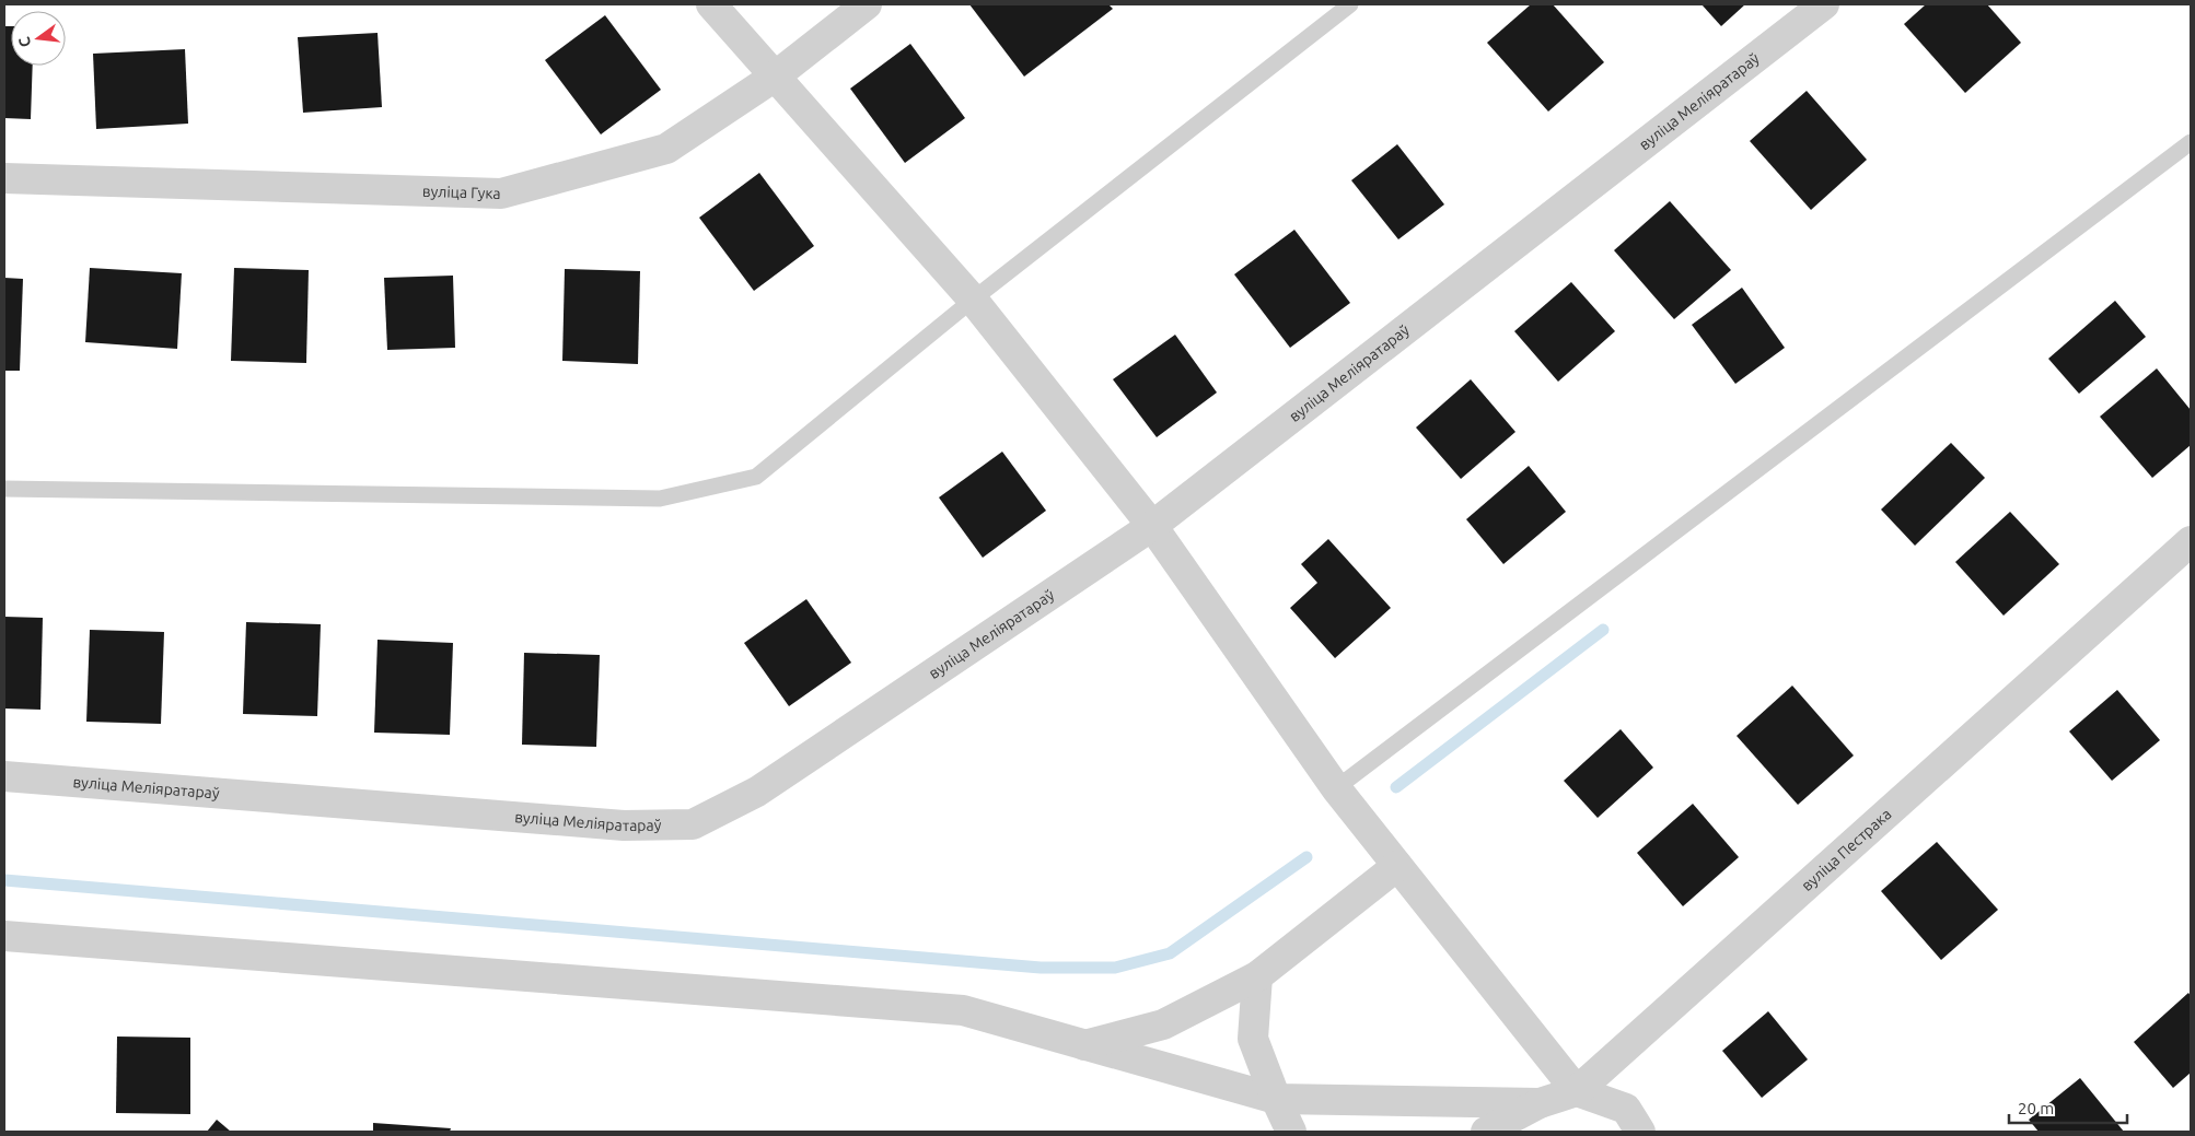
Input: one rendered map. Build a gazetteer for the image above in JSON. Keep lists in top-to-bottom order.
{
  "streets": {
    "street": ["вуліца Меліяратараў", "вуліца Гука", "вуліца Пестрака"]
  },
  "scale_bar": "20 m",
  "north": "left"
}
